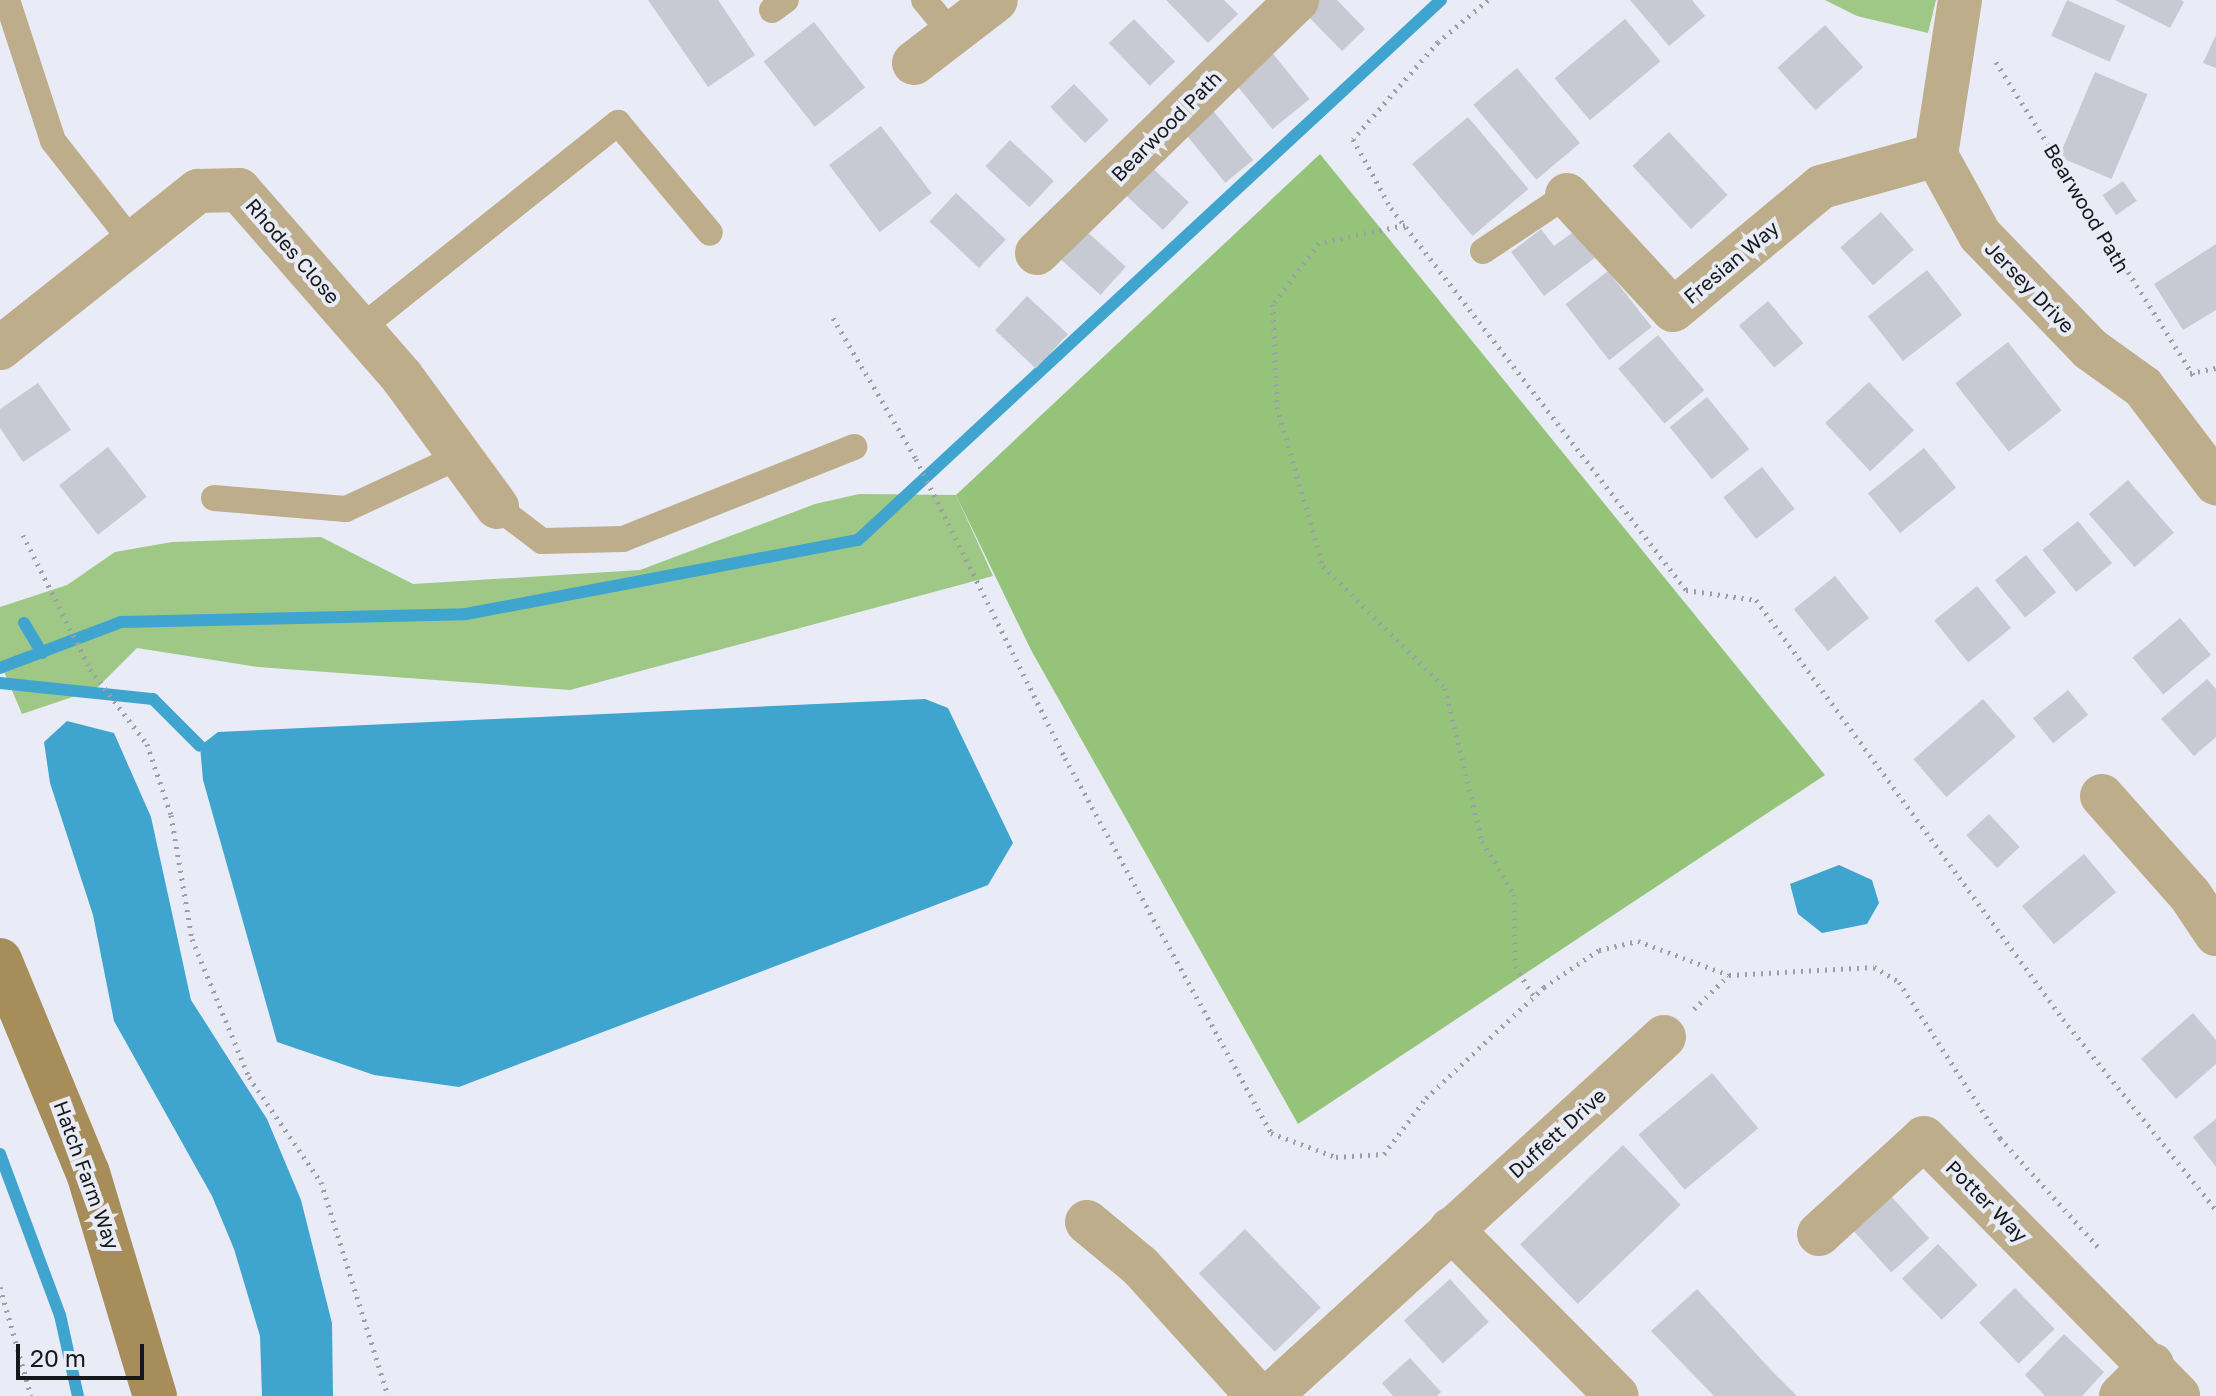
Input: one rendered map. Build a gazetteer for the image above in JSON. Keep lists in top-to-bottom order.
{
  "streets": {
    "street": [
      "Bearwood Path",
      "Rhodes Close",
      "Fresian Way",
      "Jersey Drive",
      "Duffett Drive",
      "Hatch Farm Way",
      "Potter Way"
    ]
  },
  "crossings": [
    ["Fresian Way", "Jersey Drive"]
  ],
  "scale_bar": "20 m"
}
